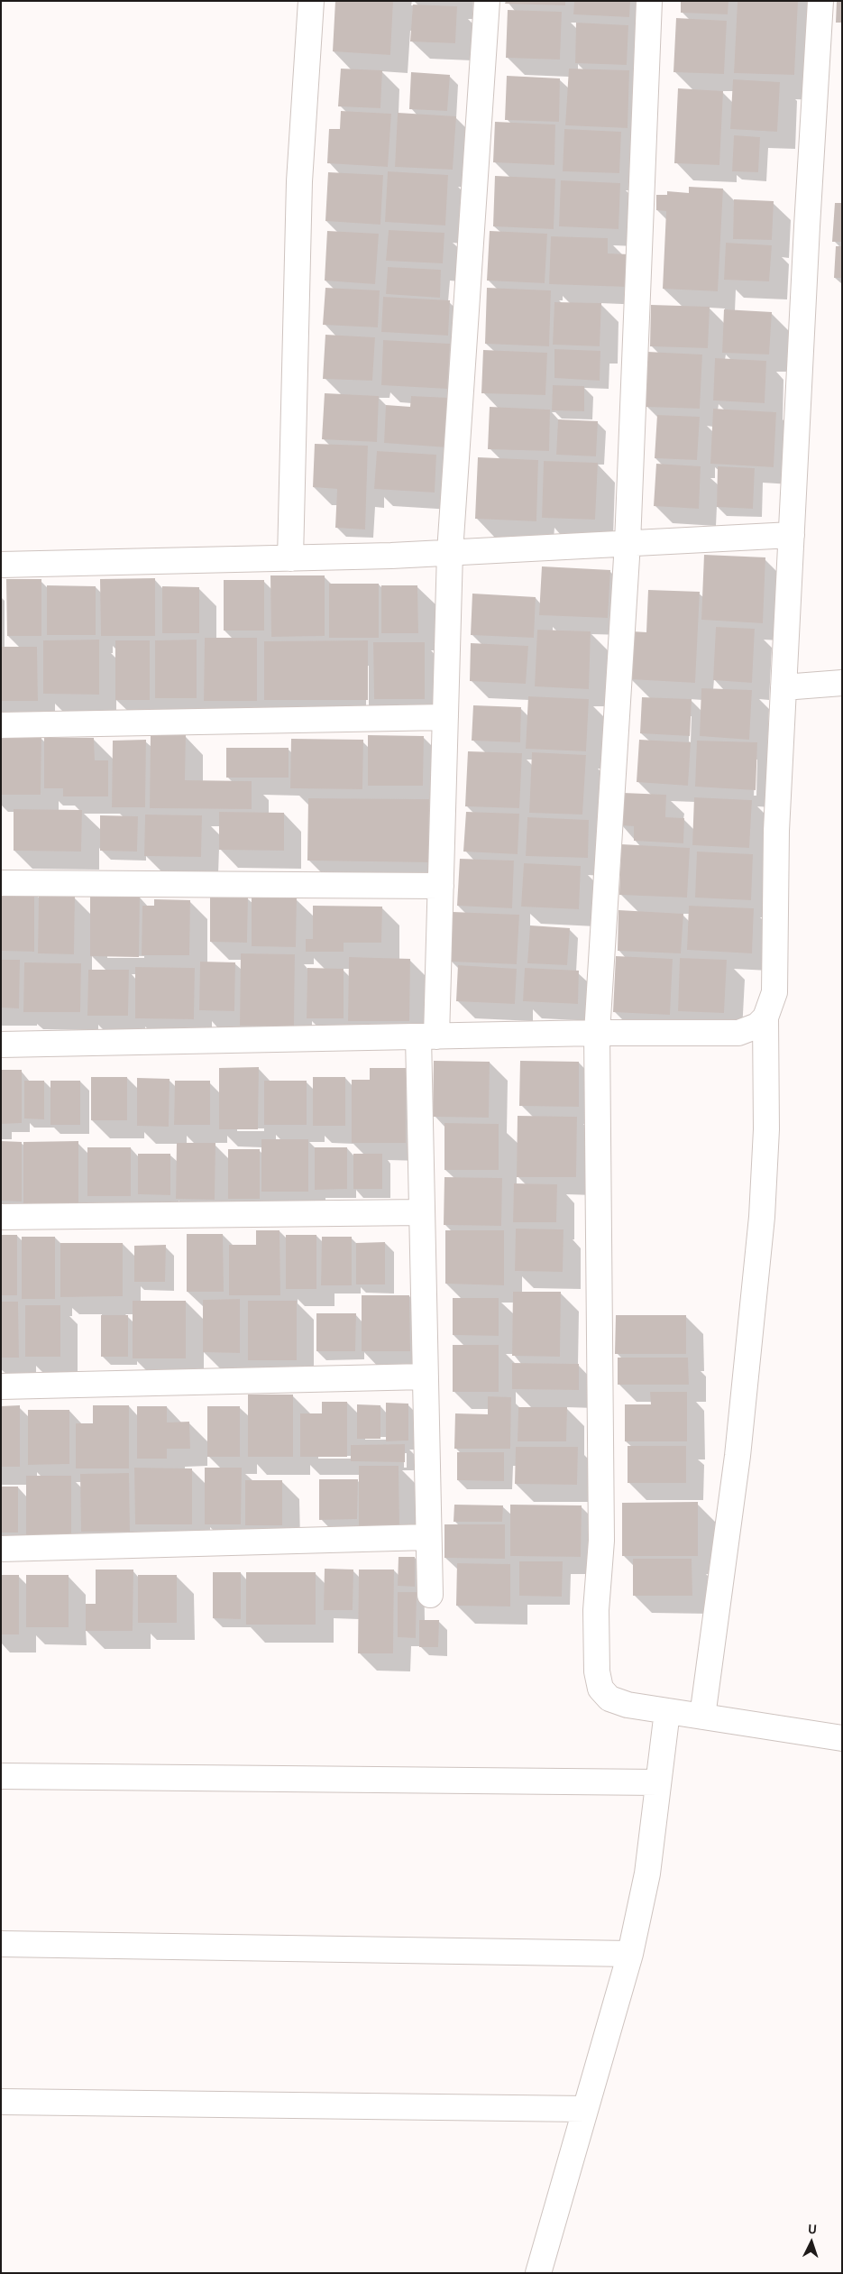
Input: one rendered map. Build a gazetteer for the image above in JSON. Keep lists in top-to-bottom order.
{
  "north": "top"
}
